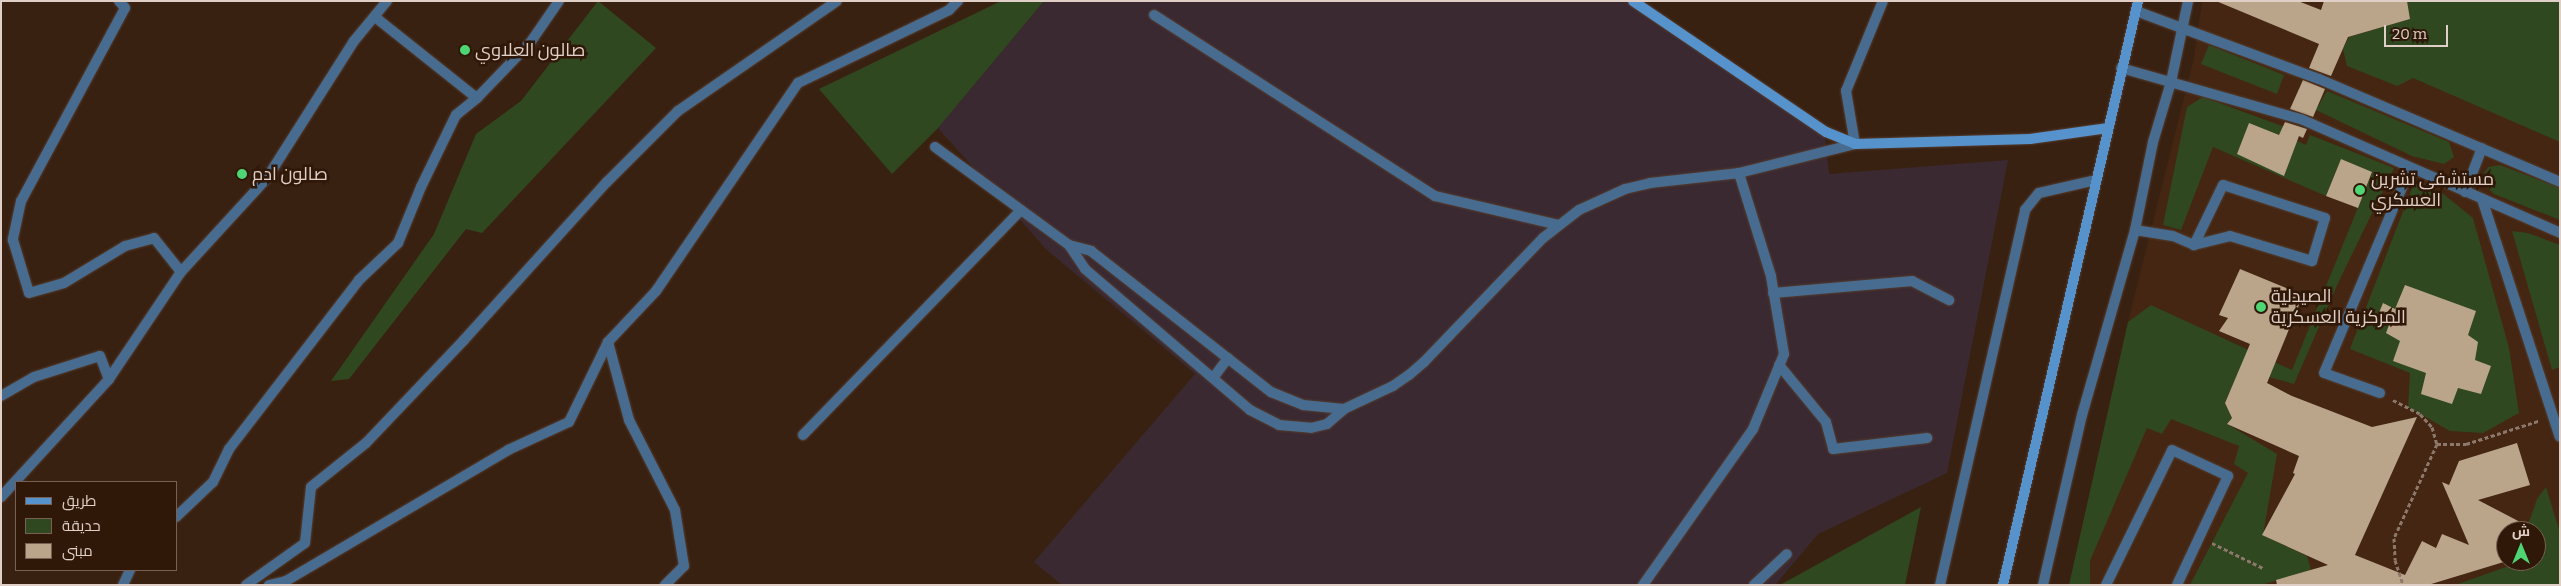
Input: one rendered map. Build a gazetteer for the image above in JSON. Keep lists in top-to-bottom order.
{
  "places": [
    "صالون العلاوي",
    "صالون ادم",
    "مستشفى تشرين العسكري",
    "الصيدلية المركزية العسكرية"
  ],
  "legend": ["طريق", "حديقة", "مبنى"],
  "scale_bar": "20 m",
  "north": "top"
}
